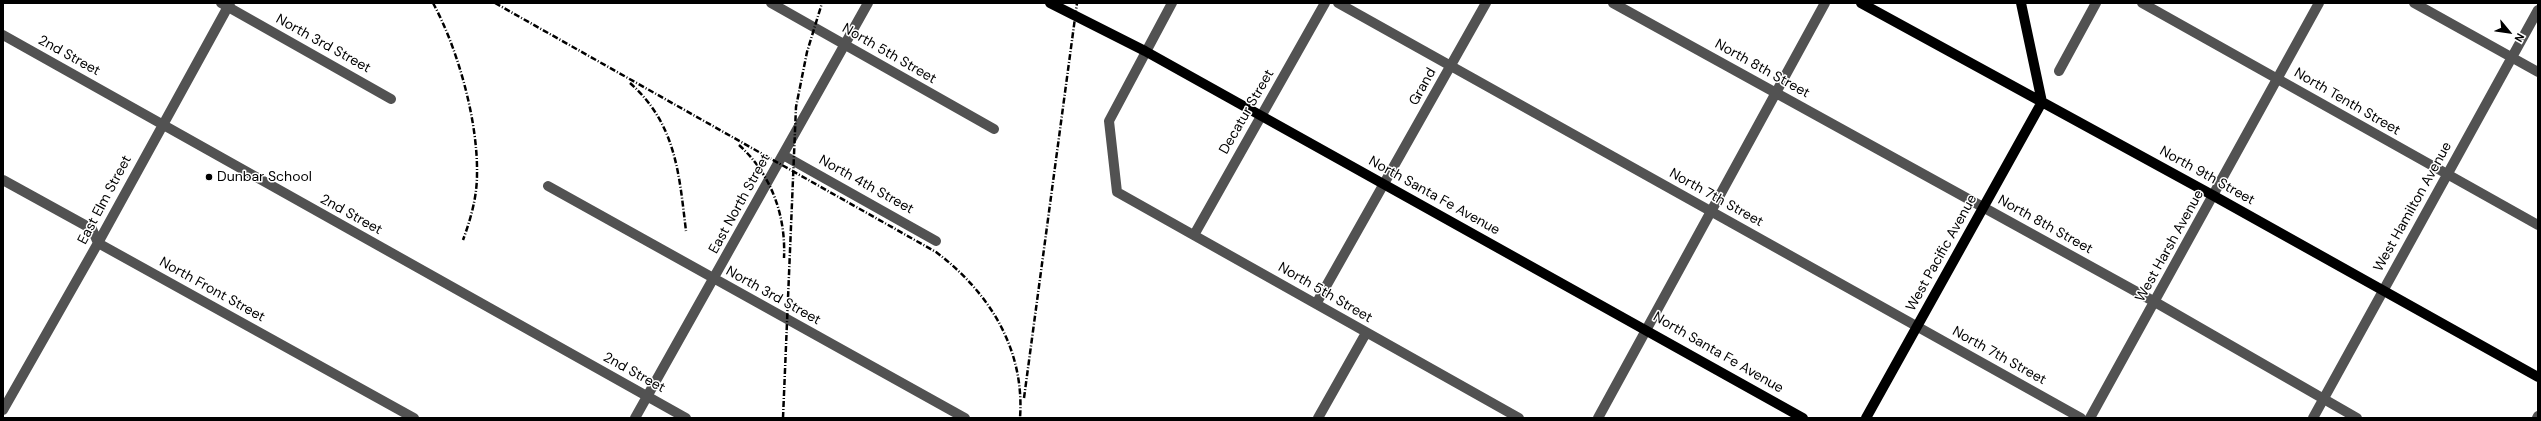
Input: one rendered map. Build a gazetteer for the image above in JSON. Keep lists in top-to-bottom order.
{
  "streets": {
    "main road": ["North 9th Street", "North Santa Fe Avenue", "West Pacific Avenue"],
    "street": [
      "North 3rd Street",
      "North 5th Street",
      "2nd Street",
      "North 8th Street",
      "Grand",
      "North Tenth Street",
      "Decatur Street",
      "North 4th Street",
      "North 7th Street",
      "East Elm Street",
      "East North Street",
      "West Hamilton Avenue",
      "West Harsh Avenue",
      "North Front Street"
    ]
  },
  "crossings": [
    ["North 3rd Street", "East Elm Street"],
    ["North 3rd Street", "East North Street"],
    ["North 5th Street", "Grand"],
    ["North 5th Street", "Decatur Street"],
    ["North 5th Street", "North Santa Fe Avenue"],
    ["North 5th Street", "East North Street"],
    ["2nd Street", "East Elm Street"],
    ["2nd Street", "East North Street"],
    ["North 8th Street", "West Hamilton Avenue"],
    ["North 8th Street", "West Harsh Avenue"],
    ["North 8th Street", "West Pacific Avenue"],
    ["Grand", "North Santa Fe Avenue"],
    ["Grand", "North 7th Street"],
    ["North Tenth Street", "West Hamilton Avenue"],
    ["North Tenth Street", "West Harsh Avenue"],
    ["Decatur Street", "North Santa Fe Avenue"],
    ["North 9th Street", "West Hamilton Avenue"],
    ["North 9th Street", "West Harsh Avenue"],
    ["North 9th Street", "West Pacific Avenue"],
    ["North 4th Street", "East North Street"],
    ["North 7th Street", "West Pacific Avenue"],
    ["East Elm Street", "North Front Street"]
  ],
  "places": ["Dunbar School"],
  "north": "bottom right"
}
